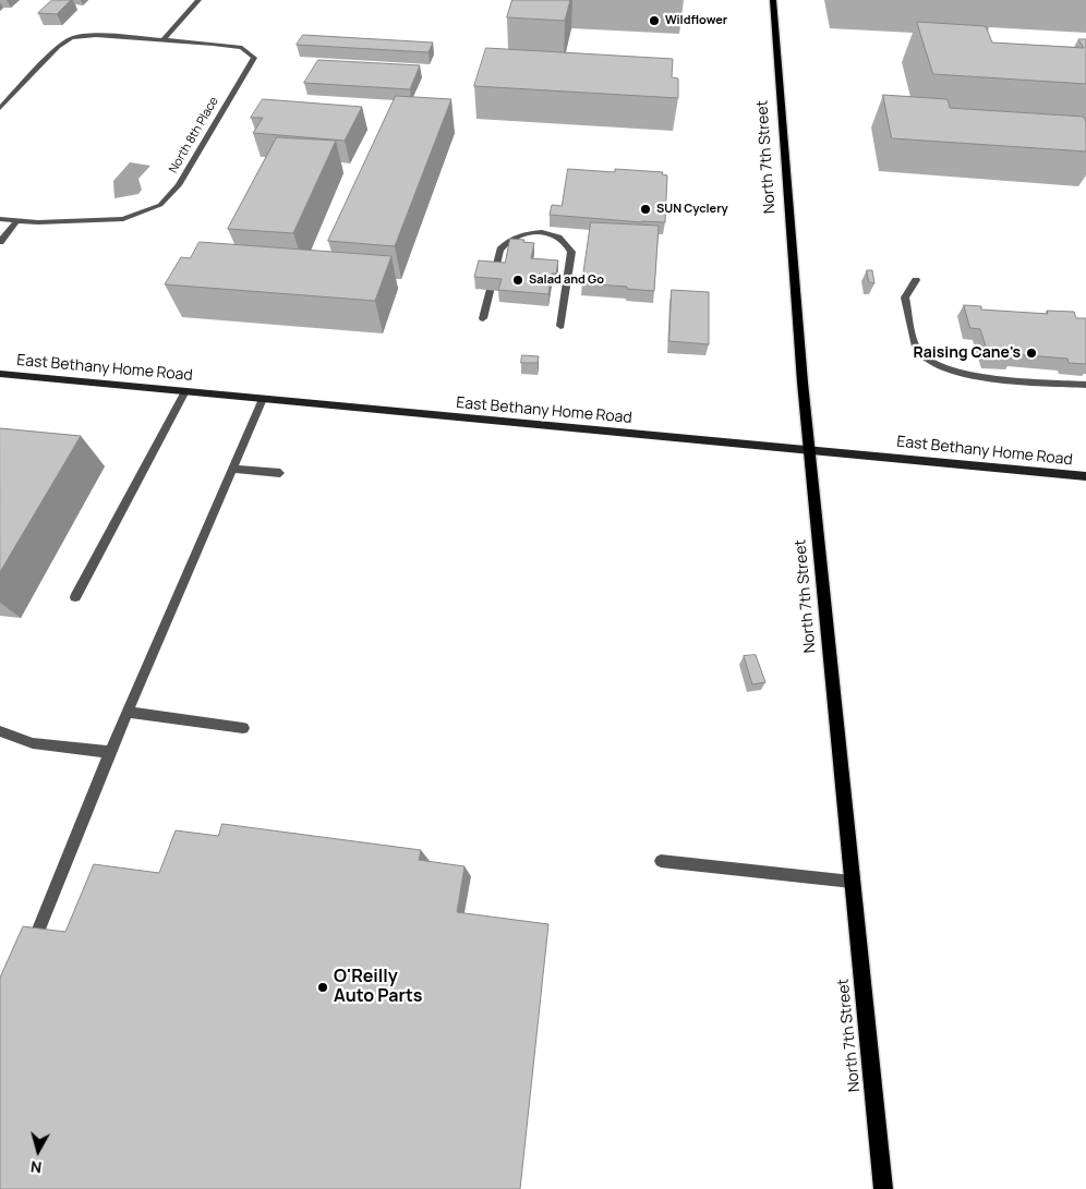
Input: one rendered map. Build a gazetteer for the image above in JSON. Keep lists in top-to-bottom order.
{
  "streets": {
    "main road": ["North 7th Street", "East Bethany Home Road"],
    "street": ["North 8th Place"]
  },
  "crossings": [
    ["North 7th Street", "East Bethany Home Road"]
  ],
  "places": [
    "Wildflower",
    "SUN Cyclery",
    "Salad and Go",
    "Raising Cane's",
    "O'Reilly Auto Parts"
  ],
  "north": "bottom"
}
